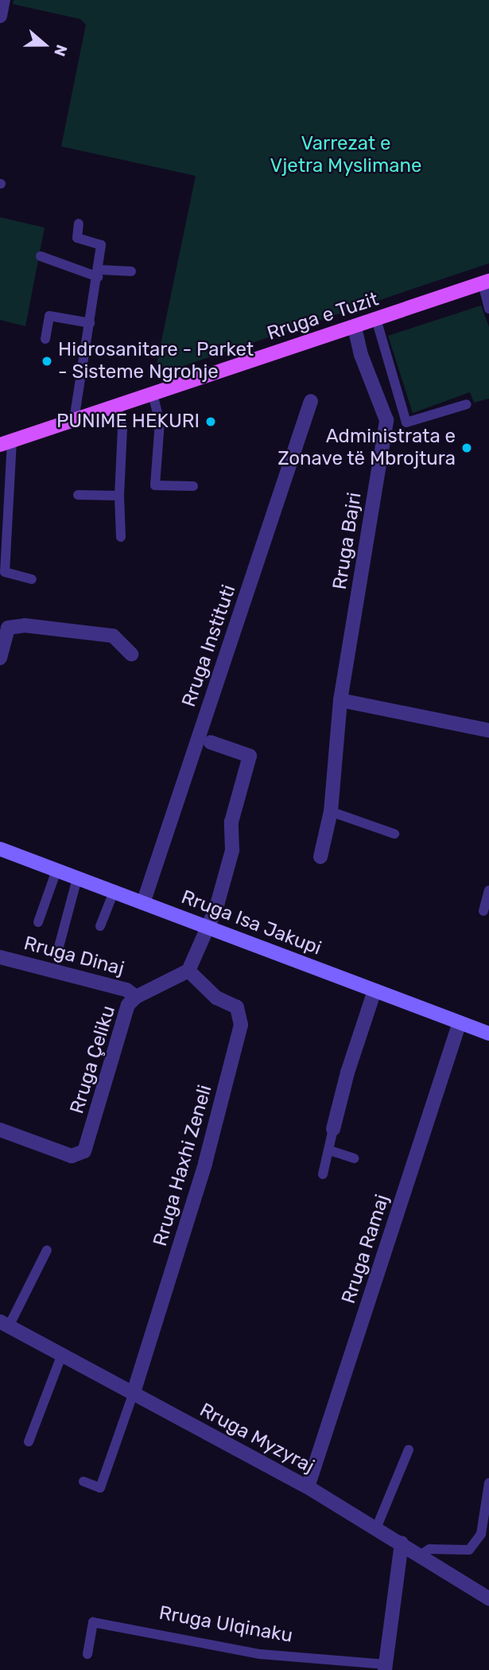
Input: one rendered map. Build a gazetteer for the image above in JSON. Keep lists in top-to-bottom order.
{
  "streets": {
    "main road": ["Rruga e Tuzit"],
    "street": [
      "Rruga Bajri",
      "Rruga Instituti",
      "Rruga Isa Jakupi",
      "Rruga Dinaj",
      "Rruga Çeliku",
      "Rruga Haxhi Zeneli",
      "Rruga Ramaj",
      "Rruga Myzyraj",
      "Rruga Ulqinaku"
    ]
  },
  "crossings": [
    ["Rruga e Tuzit", "Rruga Bajri"],
    ["Rruga Instituti", "Rruga Isa Jakupi"],
    ["Rruga Isa Jakupi", "Rruga Ramaj"],
    ["Rruga Dinaj", "Rruga Çeliku"],
    ["Rruga Çeliku", "Rruga Haxhi Zeneli"],
    ["Rruga Haxhi Zeneli", "Rruga Myzyraj"],
    ["Rruga Ramaj", "Rruga Myzyraj"],
    ["Rruga Myzyraj", "Rruga Ulqinaku"]
  ],
  "parks": ["Varrezat e Vjetra Myslimane"],
  "places": ["Hidrosanitare - Parket - Sisteme Ngrohje", "PUNIME HEKURI", "Administrata e Zonave të Mbrojtura"],
  "north": "right"
}
